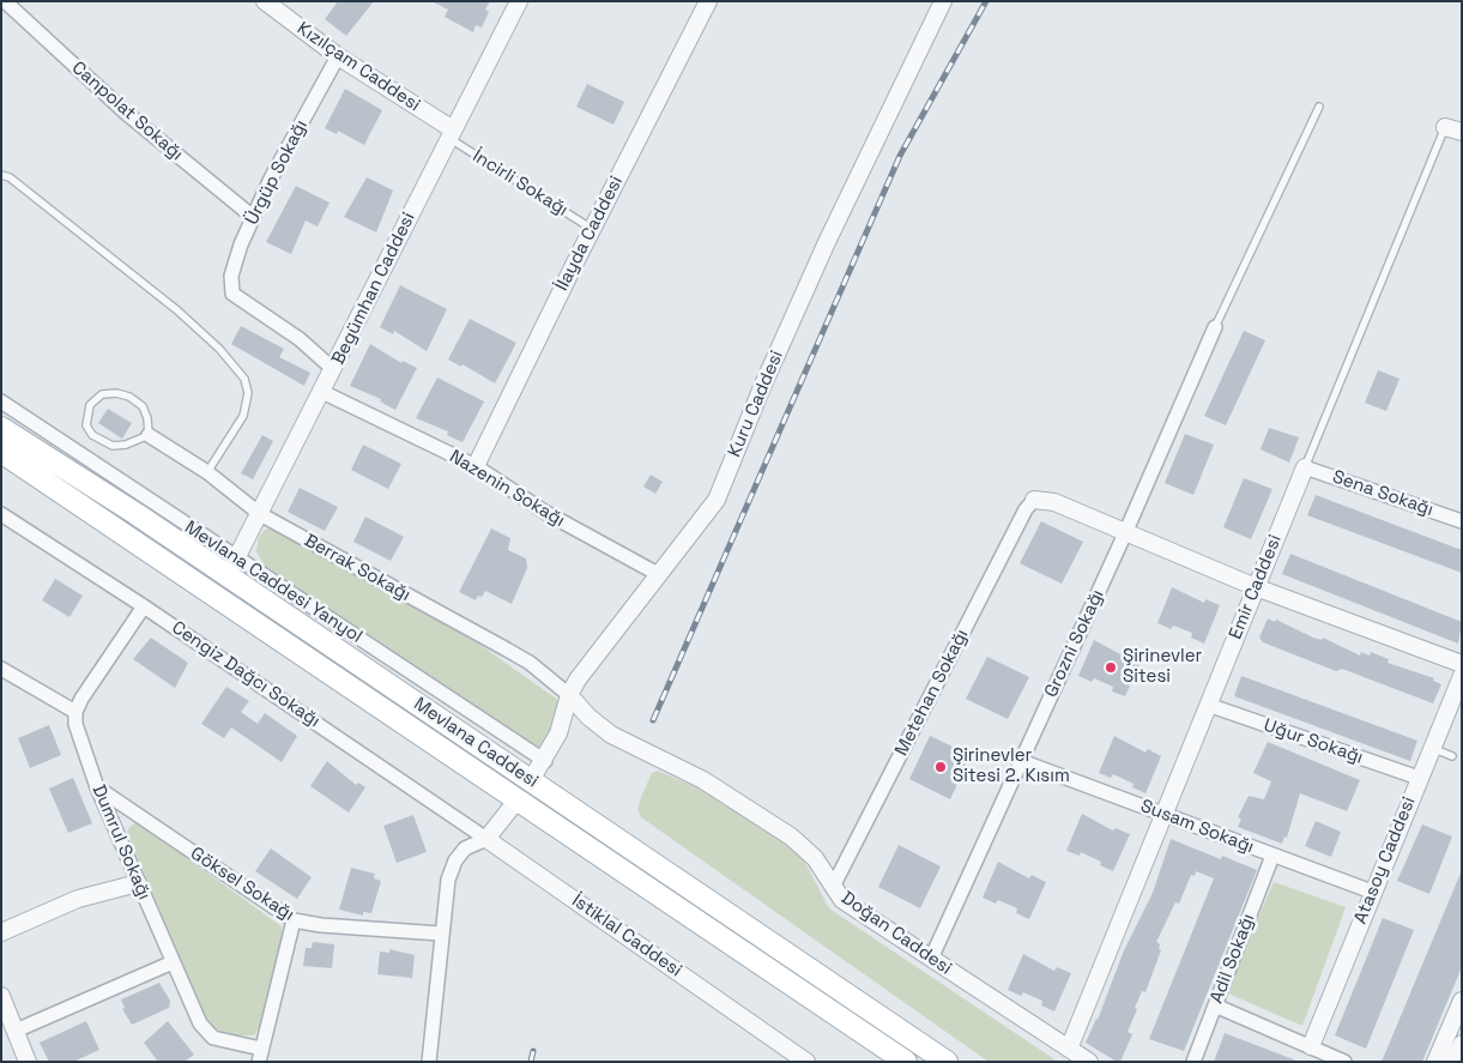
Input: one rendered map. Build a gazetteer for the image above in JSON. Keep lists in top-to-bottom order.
{
  "streets": {
    "main road": ["Mevlana Caddesi"],
    "street": [
      "Kızılçam Caddesi",
      "Canpolat Sokağı",
      "Ürgüp Sokağı",
      "İlayda Caddesi",
      "Begümhan Caddesi",
      "Kuru Caddesi",
      "Nazenin Sokağı",
      "Sena Sokağı",
      "Berrak Sokağı",
      "Mevlana Caddesi Yanyol",
      "Emir Caddesi",
      "Grozni Sokağı",
      "Cengiz Dağcı Sokağı",
      "Metehan Sokağı",
      "Uğur Sokağı",
      "Susam Sokağı",
      "Dumrul Sokağı",
      "Atasoy Caddesi",
      "Göksel Sokağı",
      "Doğan Caddesi",
      "İstiklal Caddesi",
      "Adil Sokağı"
    ],
    "lane": ["İncirli Sokağı"]
  },
  "crossings": [
    ["Kızılçam Caddesi", "Ürgüp Sokağı"],
    ["Kızılçam Caddesi", "İncirli Sokağı"],
    ["Kızılçam Caddesi", "Begümhan Caddesi"],
    ["Canpolat Sokağı", "Ürgüp Sokağı"],
    ["Ürgüp Sokağı", "Begümhan Caddesi"],
    ["İncirli Sokağı", "İlayda Caddesi"],
    ["İncirli Sokağı", "Begümhan Caddesi"],
    ["İlayda Caddesi", "Nazenin Sokağı"],
    ["Begümhan Caddesi", "Nazenin Sokağı"],
    ["Begümhan Caddesi", "Berrak Sokağı"],
    ["Begümhan Caddesi", "Mevlana Caddesi Yanyol"],
    ["Begümhan Caddesi", "Mevlana Caddesi"],
    ["Kuru Caddesi", "Nazenin Sokağı"],
    ["Kuru Caddesi", "Berrak Sokağı"],
    ["Kuru Caddesi", "Mevlana Caddesi Yanyol"],
    ["Kuru Caddesi", "Mevlana Caddesi"],
    ["Kuru Caddesi", "Doğan Caddesi"],
    ["Sena Sokağı", "Emir Caddesi"],
    ["Berrak Sokağı", "Doğan Caddesi"],
    ["Mevlana Caddesi Yanyol", "Mevlana Caddesi"],
    ["Emir Caddesi", "Uğur Sokağı"],
    ["Emir Caddesi", "Susam Sokağı"],
    ["Emir Caddesi", "Doğan Caddesi"],
    ["Grozni Sokağı", "Susam Sokağı"],
    ["Grozni Sokağı", "Doğan Caddesi"],
    ["Cengiz Dağcı Sokağı", "İstiklal Caddesi"],
    ["Metehan Sokağı", "Doğan Caddesi"],
    ["Uğur Sokağı", "Atasoy Caddesi"],
    ["Susam Sokağı", "Atasoy Caddesi"],
    ["Susam Sokağı", "Adil Sokağı"],
    ["Dumrul Sokağı", "Göksel Sokağı"]
  ],
  "places": ["Şirinevler Sitesi", "Şirinevler Sitesi 2. Kısım"]
}
